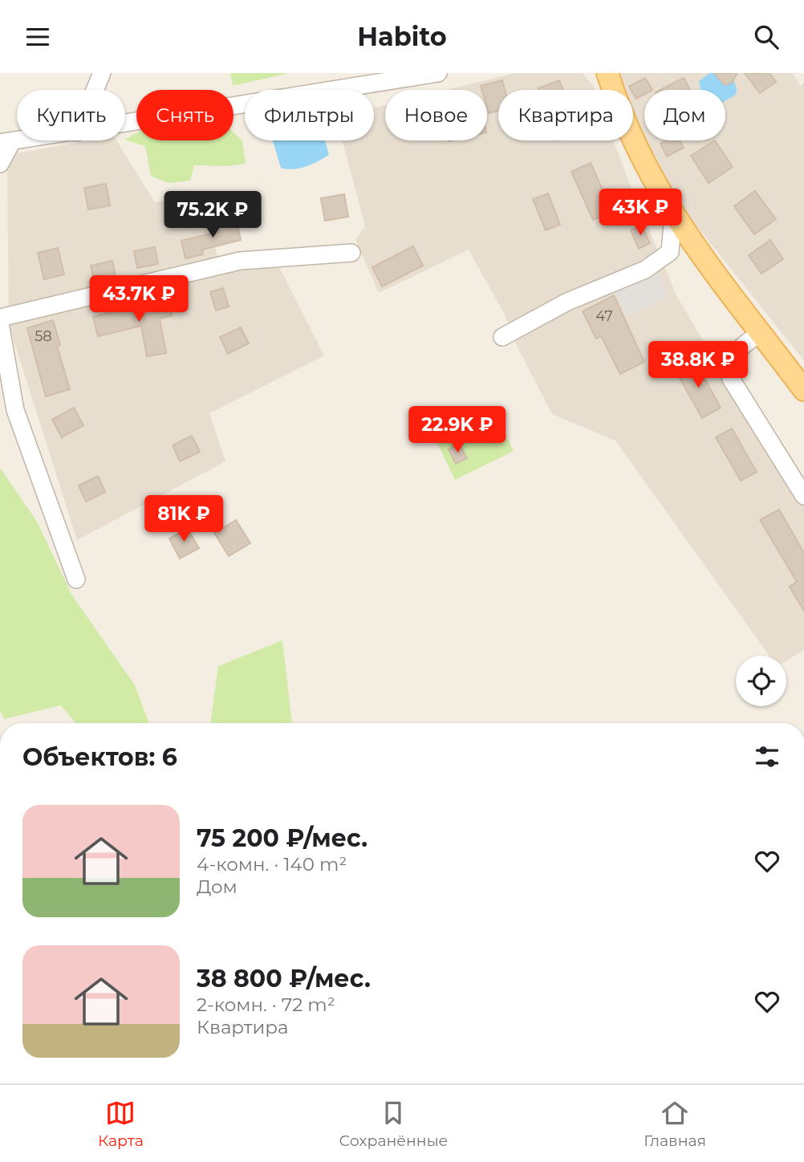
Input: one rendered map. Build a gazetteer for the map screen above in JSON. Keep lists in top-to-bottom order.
{
  "house_numbers": ["47", "58"],
  "page": {
    "header": "Habito",
    "chip": [
      "Купить",
      "Снять",
      "Фильтры",
      "Новое",
      "Квартира",
      "Дом"
    ],
    "price": [
      "43K ₽",
      "75.2K ₽",
      "43.7K ₽",
      "38.8K ₽",
      "22.9K ₽",
      "81K ₽"
    ],
    "heading": "Объектов: 6",
    "list": [
      {
        "name": "75 200 ₽/мес.",
        "note": "4-комн. · 140 m² · Дом"
      },
      {
        "name": "38 800 ₽/мес.",
        "note": "2-комн. · 72 m² · Квартира"
      }
    ],
    "tabs": ["Карта", "Сохранённые", "Главная"]
  }
}
